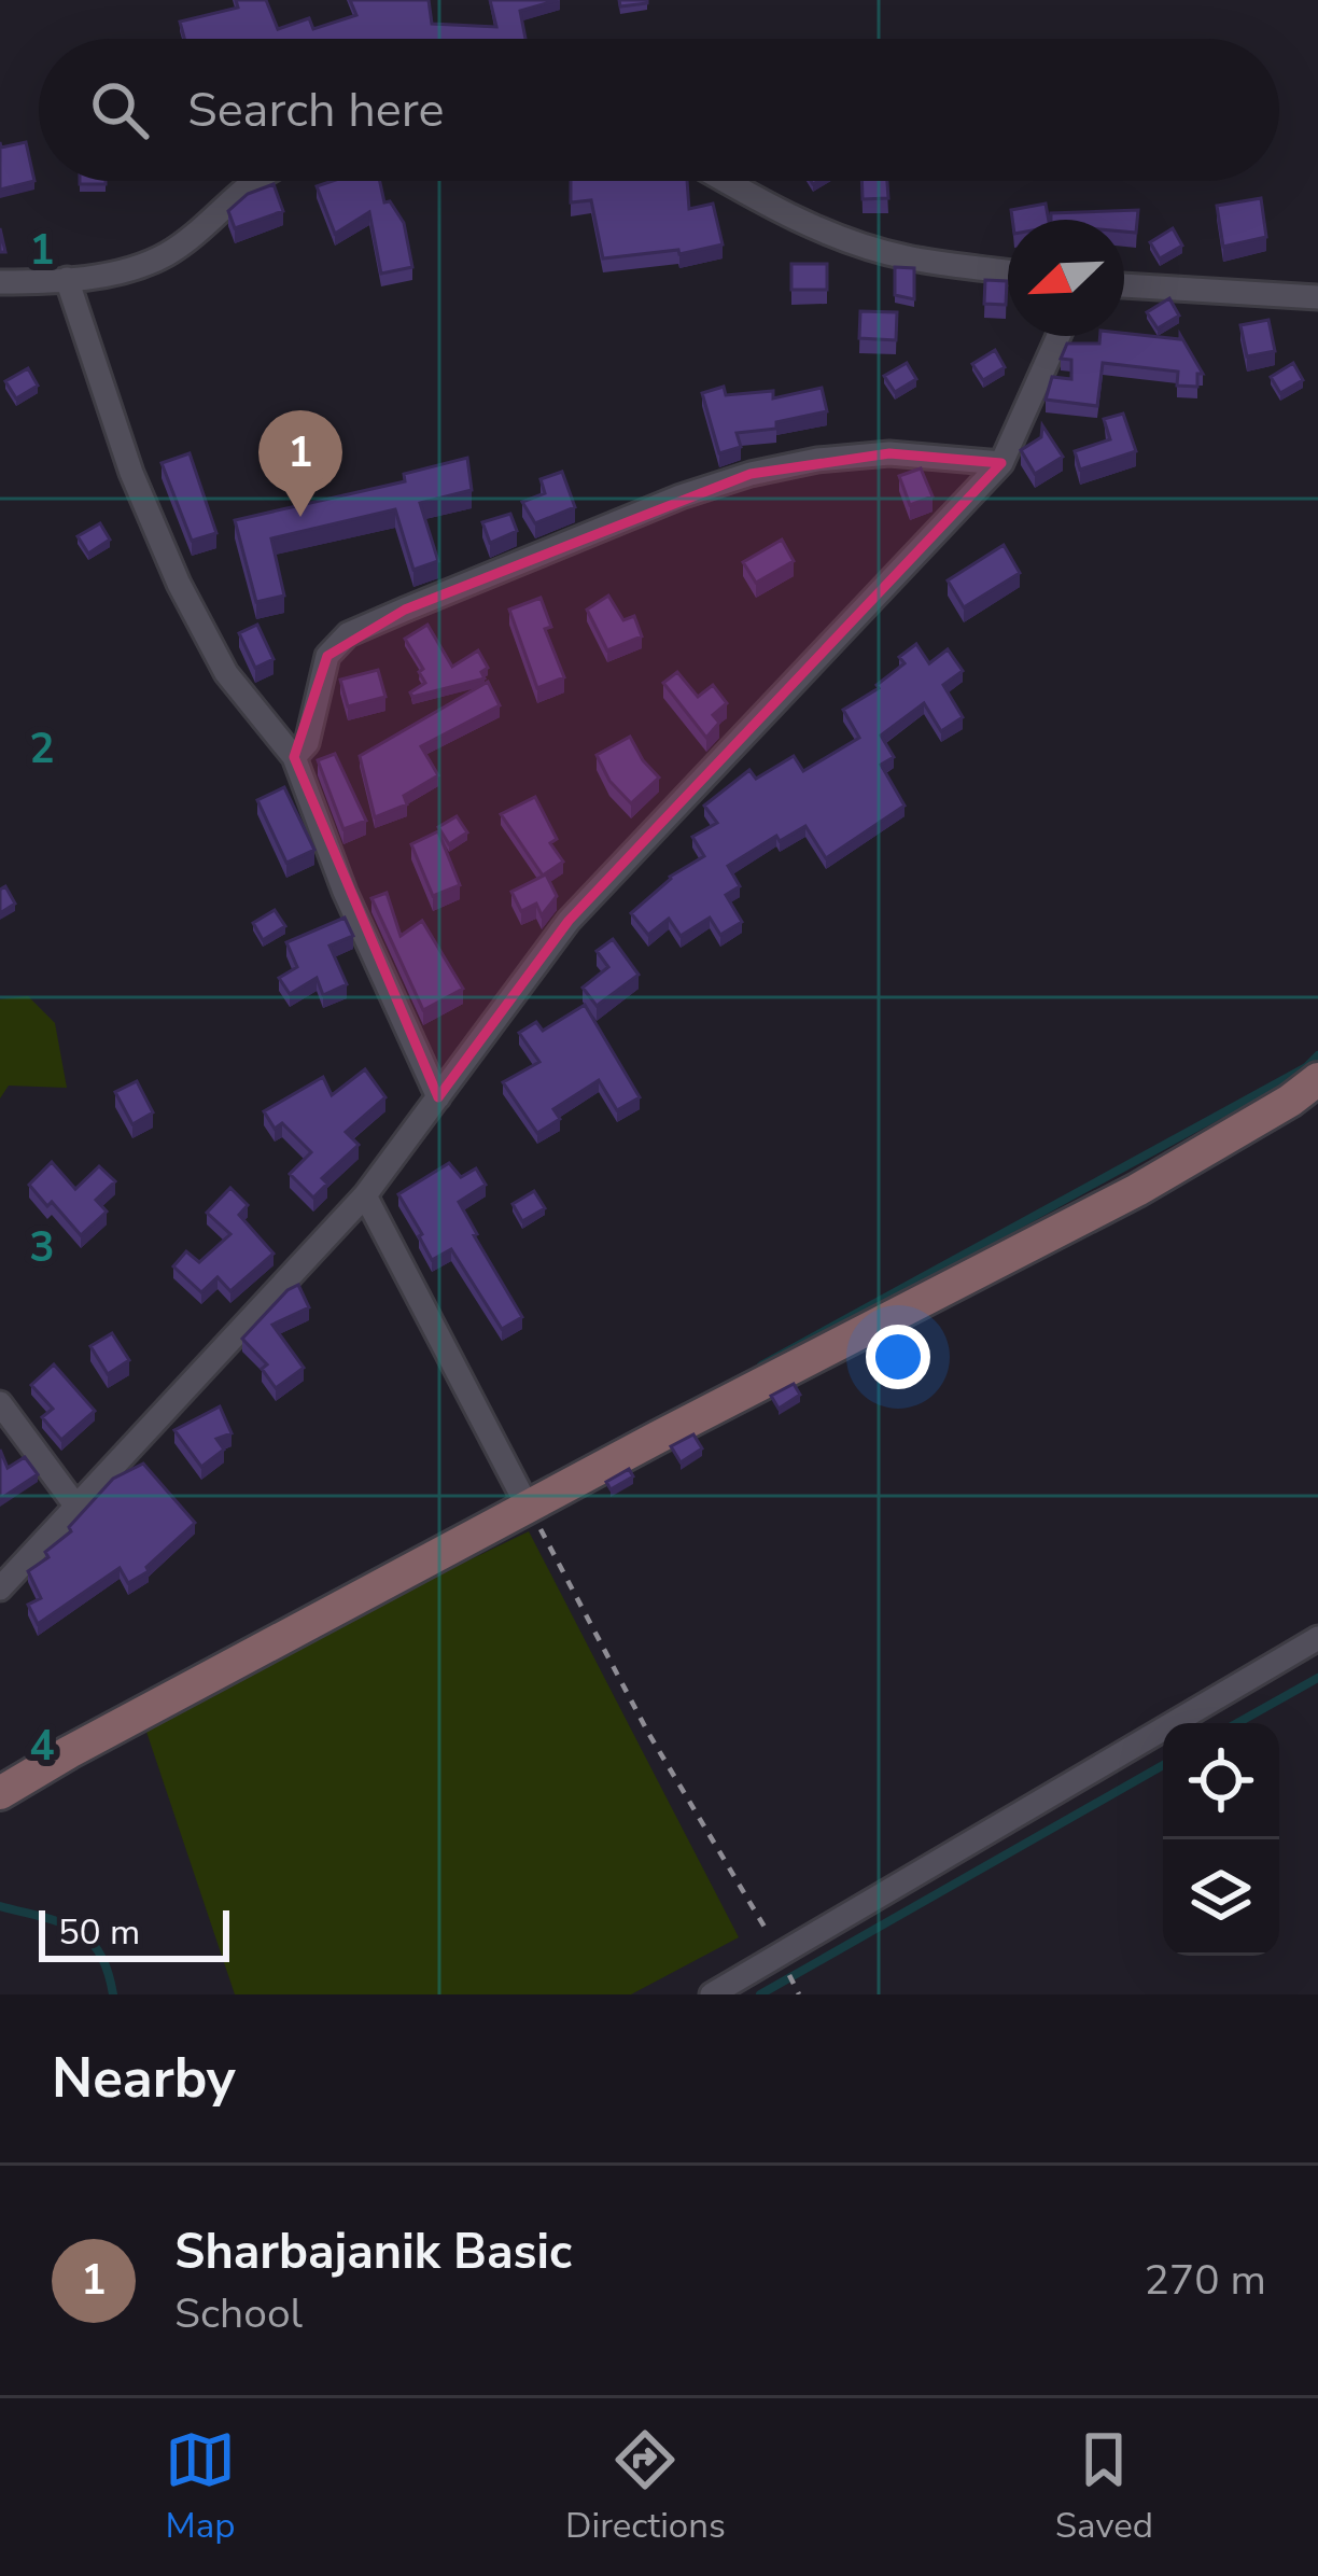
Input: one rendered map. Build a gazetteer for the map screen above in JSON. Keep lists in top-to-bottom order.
{
  "scale_bar": "50 m",
  "north": "bottom left",
  "page": {
    "search": "Search here",
    "pins": "1",
    "scale": "50 m",
    "heading": "Nearby",
    "list": [
      {
        "mark": "1",
        "name": "Sharbajanik Basic",
        "note": "School",
        "value": "270 m"
      }
    ],
    "nav": ["Map", "Directions", "Saved"]
  },
  "grid": {
    "rows": [
      "1",
      "2",
      "3",
      "4"
    ]
  }
}
